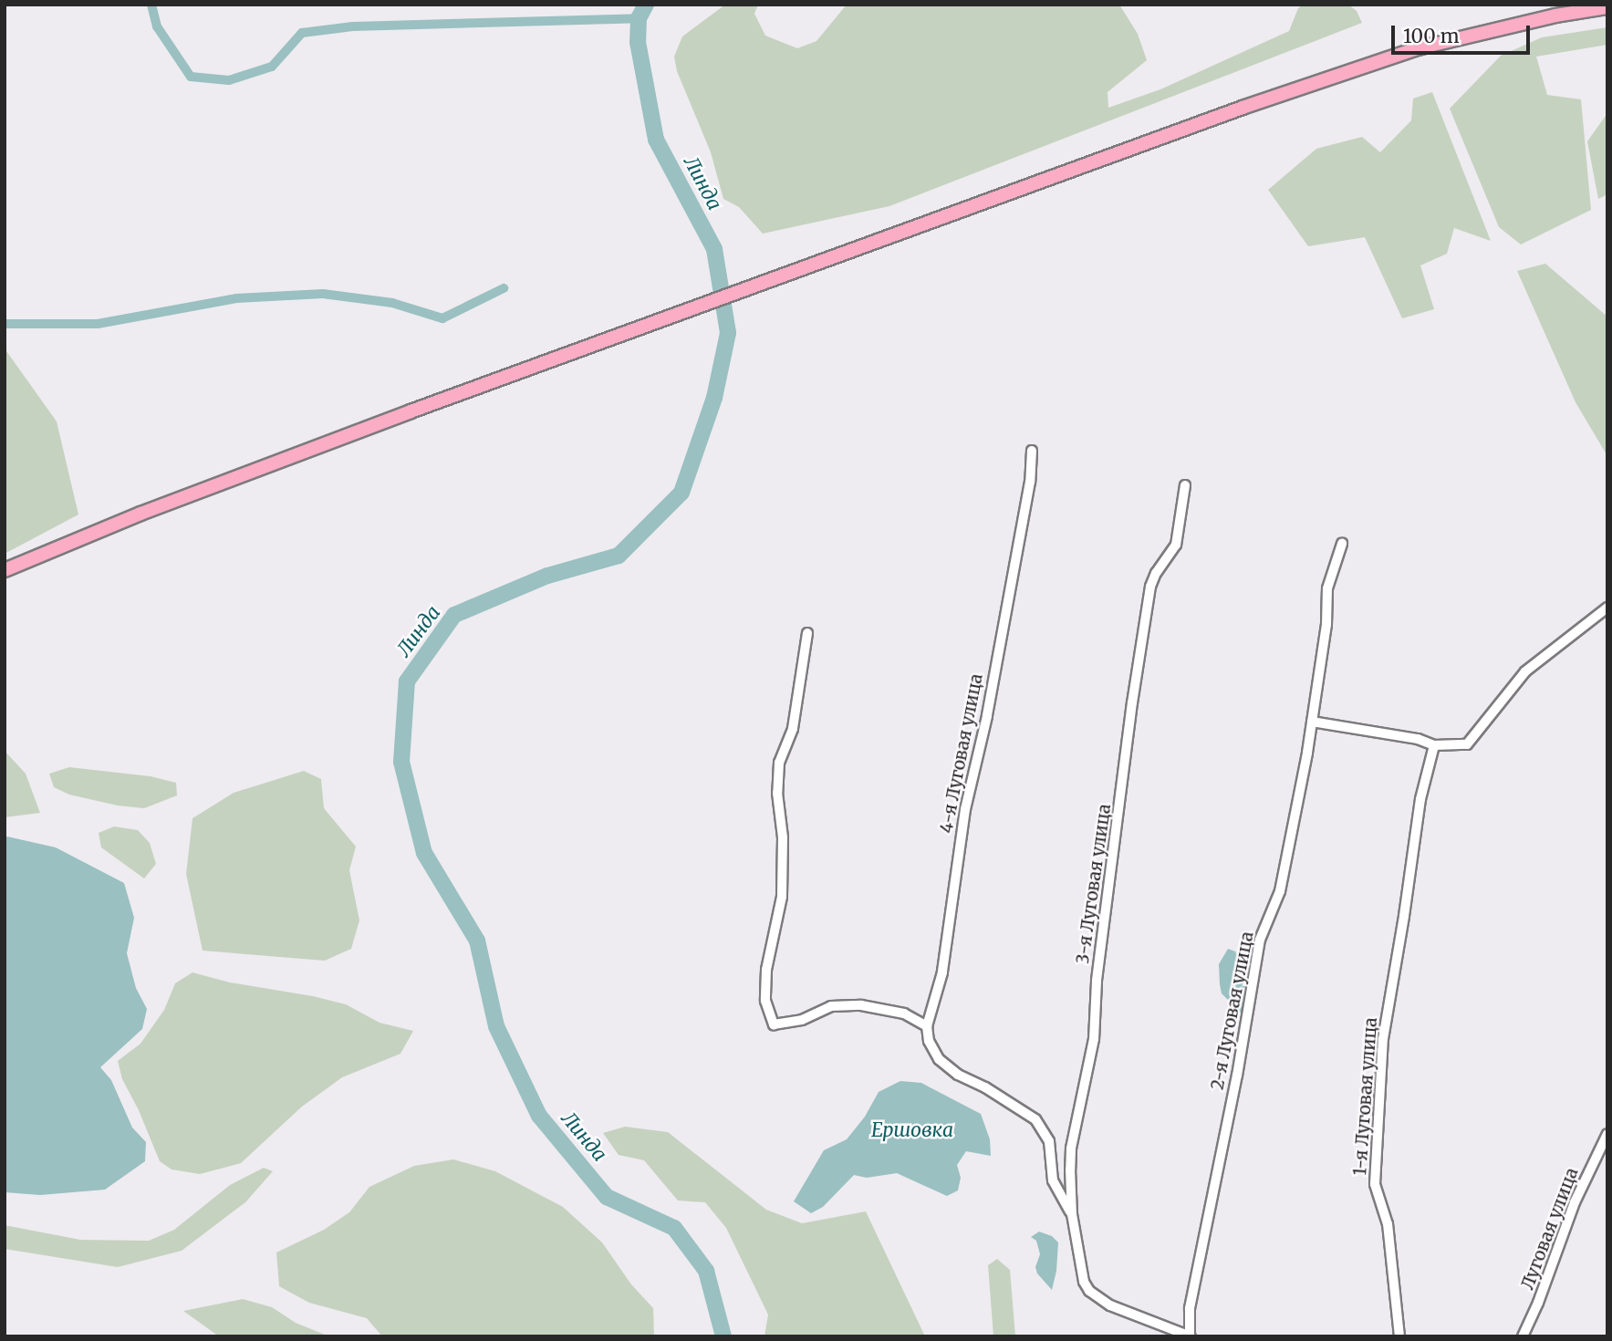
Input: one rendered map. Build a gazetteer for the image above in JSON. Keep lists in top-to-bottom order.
{
  "streets": {
    "street": [
      "4-я Луговая улица",
      "3-я Луговая улица",
      "2-я Луговая улица",
      "1-я Луговая улица",
      "Луговая улица"
    ]
  },
  "crossings": [
    ["3-я Луговая улица", "2-я Луговая улица"]
  ],
  "water": ["Линда", "Ершовка"],
  "scale_bar": "100 m"
}
